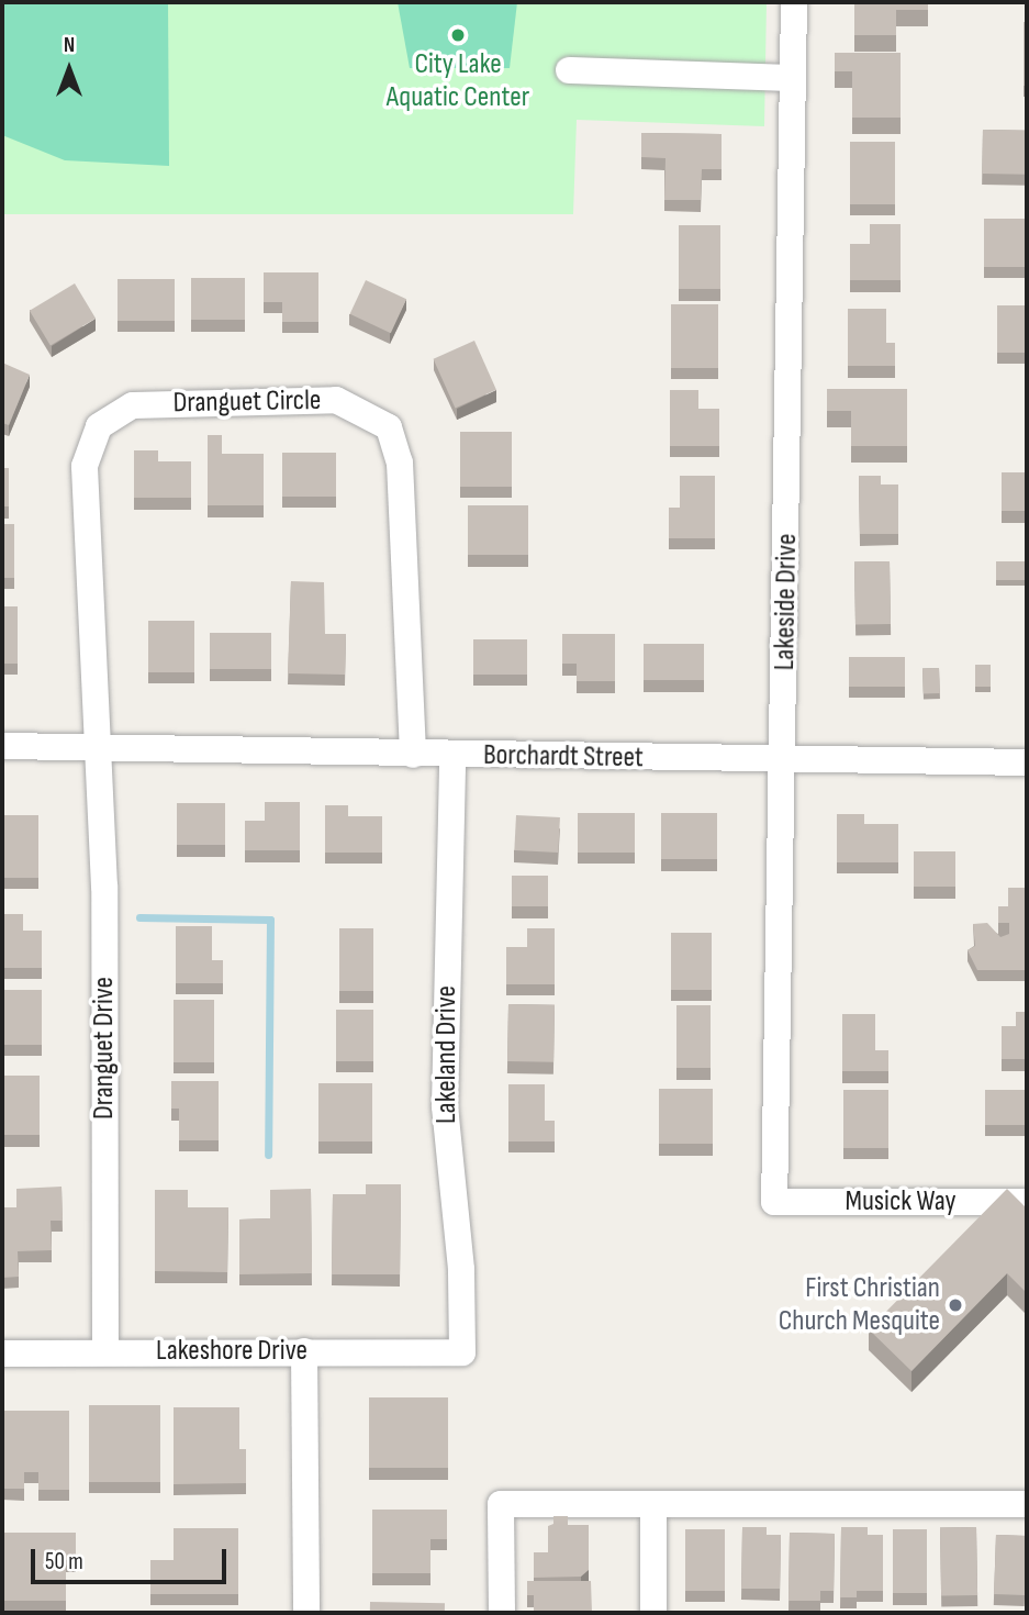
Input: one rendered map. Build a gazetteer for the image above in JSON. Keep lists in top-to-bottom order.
{
  "streets": {
    "street": [
      "Dranguet Circle",
      "Lakeside Drive",
      "Borchardt Street",
      "Dranguet Drive",
      "Lakeland Drive",
      "Musick Way",
      "Lakeshore Drive"
    ]
  },
  "crossings": [
    ["Dranguet Circle", "Borchardt Street"],
    ["Dranguet Circle", "Dranguet Drive"],
    ["Lakeside Drive", "Borchardt Street"],
    ["Lakeside Drive", "Musick Way"],
    ["Borchardt Street", "Dranguet Drive"],
    ["Borchardt Street", "Lakeland Drive"],
    ["Dranguet Drive", "Lakeshore Drive"],
    ["Lakeland Drive", "Lakeshore Drive"]
  ],
  "places": ["City Lake Aquatic Center", "First Christian Church Mesquite"],
  "scale_bar": "50 m",
  "north": "top"
}
